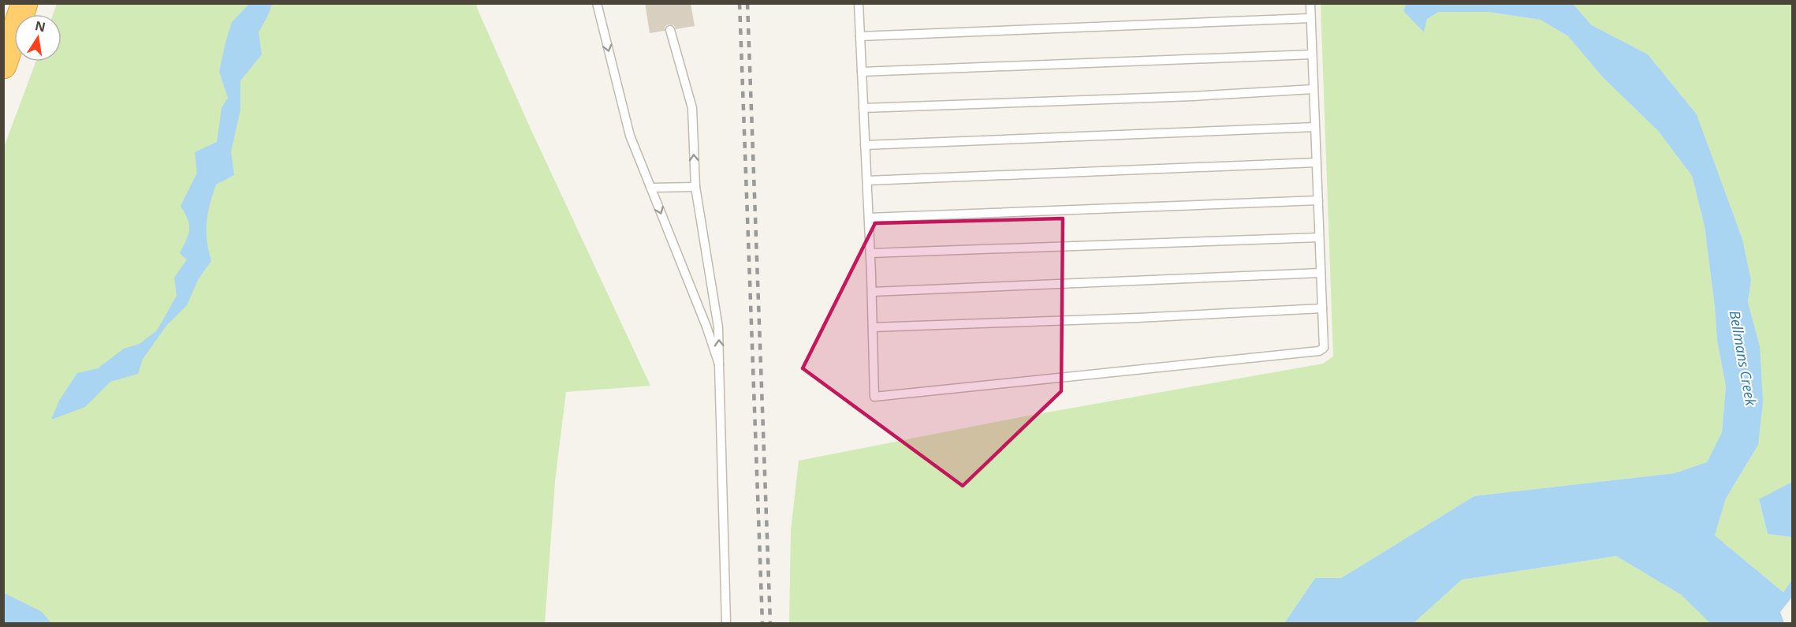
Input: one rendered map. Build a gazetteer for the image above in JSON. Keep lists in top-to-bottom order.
{
  "water": ["Bellmans Creek"],
  "north": "top"
}
